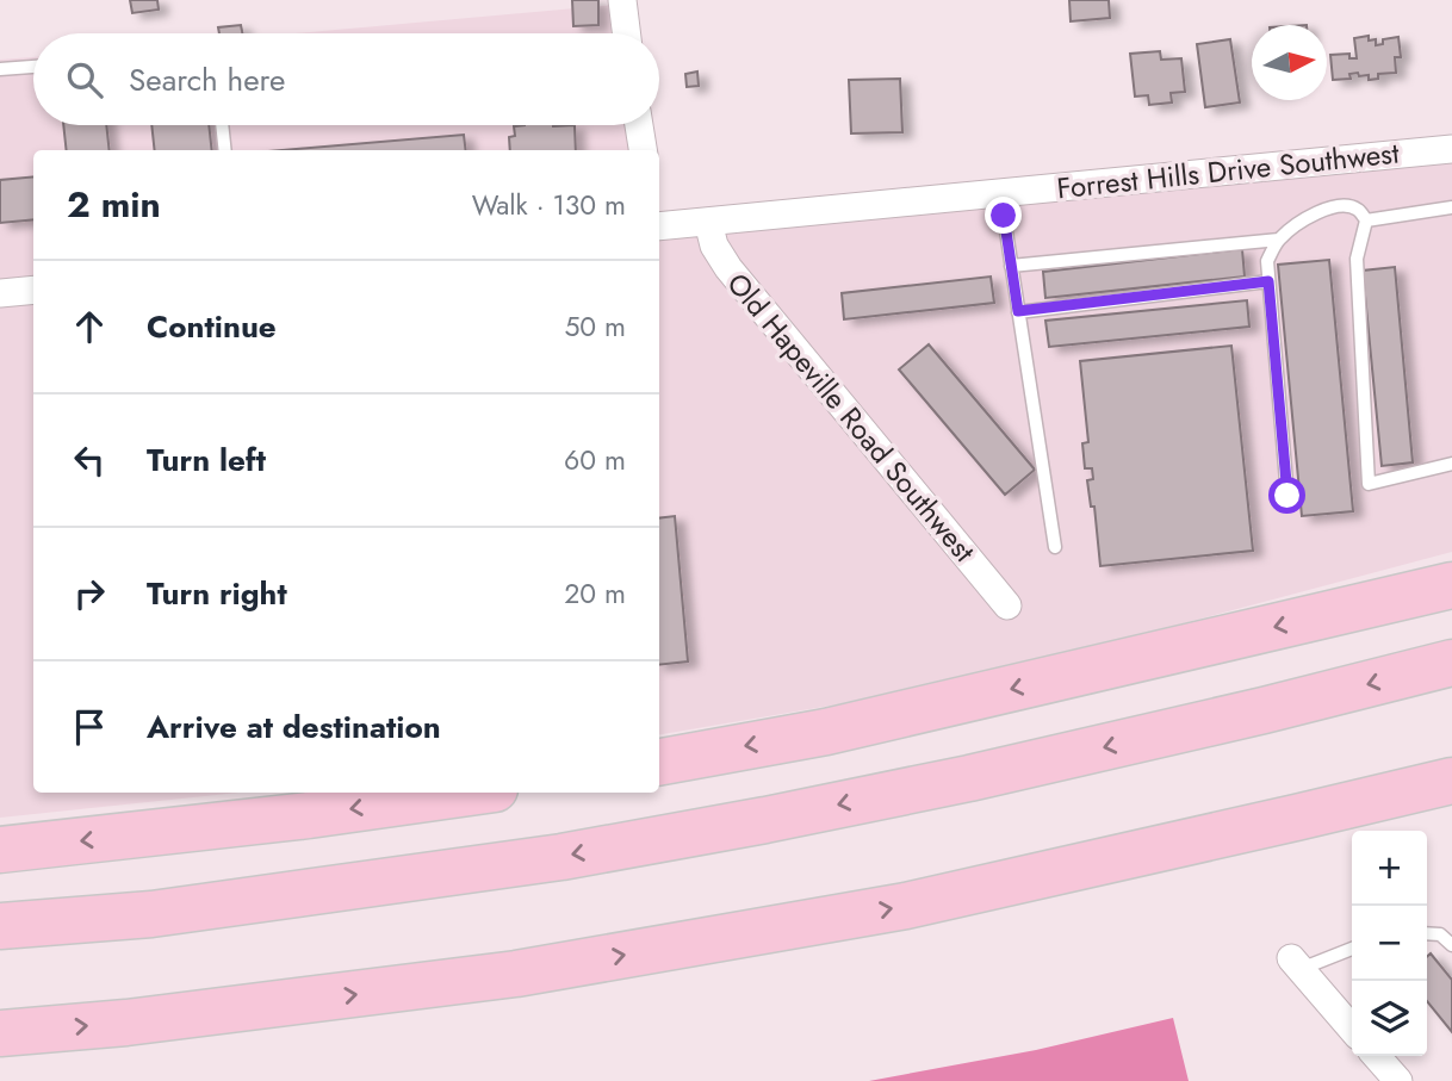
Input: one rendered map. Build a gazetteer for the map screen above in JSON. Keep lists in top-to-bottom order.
{
  "streets": {
    "street": ["Forrest Hills Drive Southwest", "Old Hapeville Road Southwest"]
  },
  "crossings": [
    ["Forrest Hills Drive Southwest", "Old Hapeville Road Southwest"]
  ],
  "north": "right",
  "page": {
    "search": "Search here",
    "heading": ["2 min", "Walk · 130 m"],
    "list": [
      ["Continue", "50 m"],
      ["Turn left", "60 m"],
      ["Turn right", "20 m"],
      "Arrive at destination"
    ],
    "map_buttons": ["+", "−"]
  }
}
